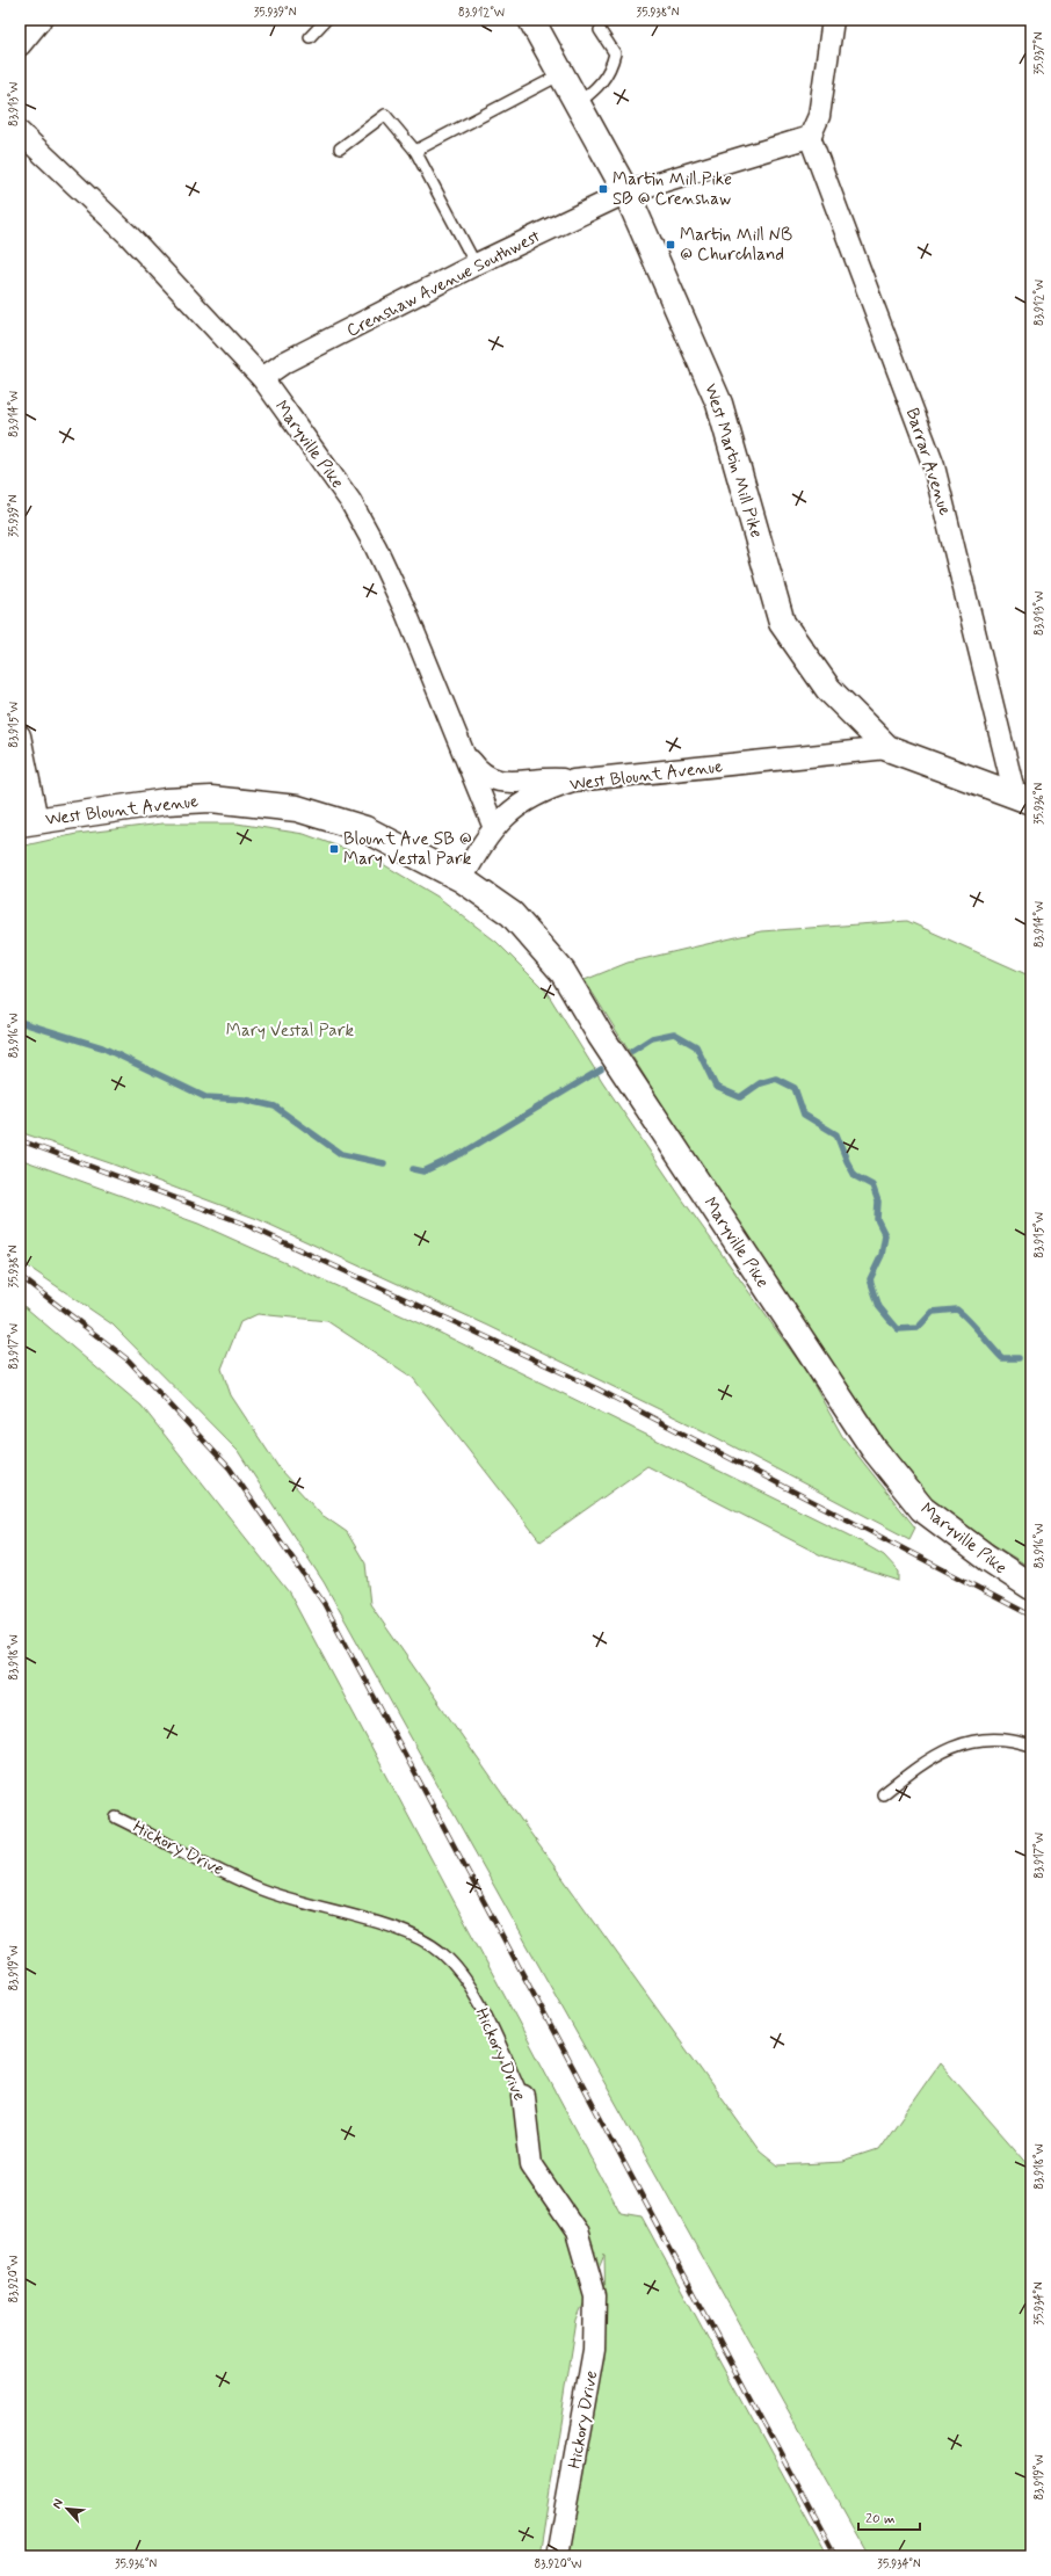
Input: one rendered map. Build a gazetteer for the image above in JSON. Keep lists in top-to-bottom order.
{
  "streets": {
    "street": [
      "Crenshaw Avenue Southwest",
      "Maryville Pike",
      "West Martin Mill Pike",
      "Barrar Avenue",
      "West Blount Avenue",
      "Hickory Drive"
    ]
  },
  "crossings": [
    ["Crenshaw Avenue Southwest", "Maryville Pike"],
    ["Crenshaw Avenue Southwest", "West Martin Mill Pike"],
    ["Crenshaw Avenue Southwest", "Barrar Avenue"],
    ["Maryville Pike", "West Blount Avenue"],
    ["West Martin Mill Pike", "Barrar Avenue"],
    ["West Martin Mill Pike", "West Blount Avenue"]
  ],
  "parks": ["Mary Vestal Park"],
  "places": {
    "transit": ["Martin Mill Pike SB @ Crenshaw", "Martin Mill NB @ Churchland", "Blount Ave SB @ Mary Vestal Park"]
  },
  "scale_bar": "20 m",
  "north": "top left",
  "coordinates": [
    "35.939°N",
    "83.912°W",
    "35.938°N",
    "35.937°N",
    "83.913°W",
    "83.914°W",
    "83.915°W",
    "35.936°N",
    "83.916°W",
    "83.917°W",
    "83.918°W",
    "83.919°W",
    "83.920°W",
    "35.934°N"
  ]
}
